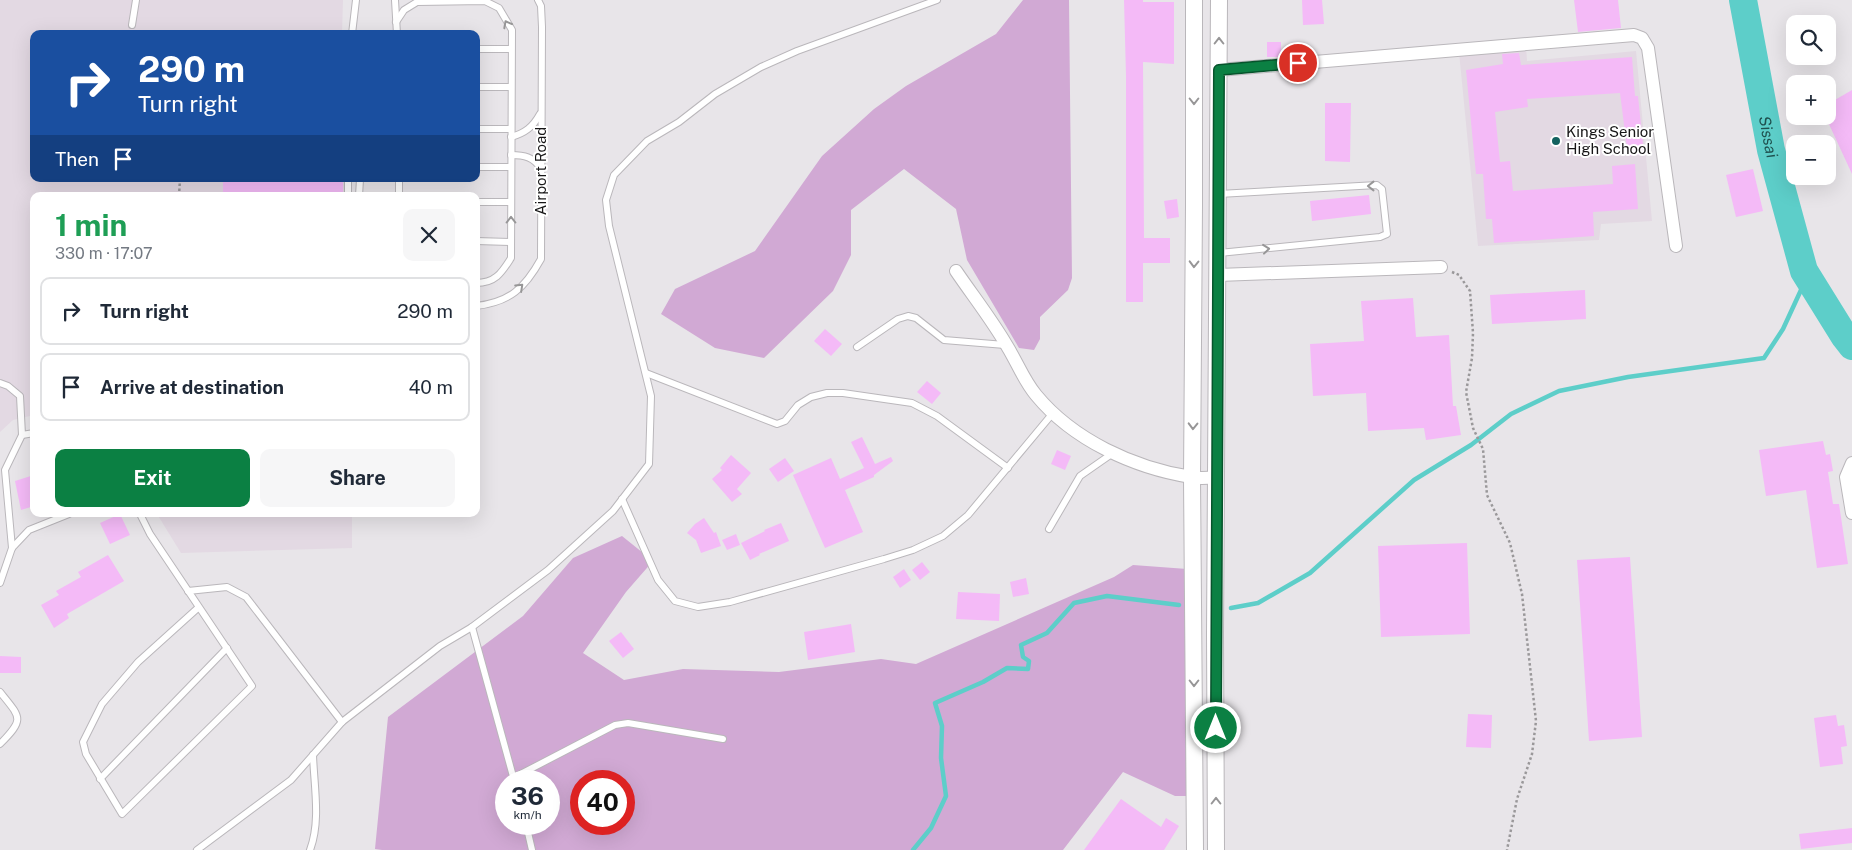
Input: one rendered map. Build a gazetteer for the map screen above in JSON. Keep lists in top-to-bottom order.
{
  "streets": {
    "lane": ["Airport Road"]
  },
  "one_way": ["Airport Road"],
  "water": ["Sissai"],
  "places": ["Kings Senior High School"],
  "page": {
    "map_buttons": ["+", "−"],
    "turn": ["290 m", "Turn right"],
    "then": "Then",
    "heading": ["1 min", "330 m · 17:07"],
    "list": [
      {
        "name": "Turn right",
        "value": "290 m"
      },
      {
        "name": "Arrive at destination",
        "value": "40 m"
      }
    ],
    "buttons": ["Exit", "Share"],
    "speed": "36 km/h",
    "limit": "40"
  }
}
